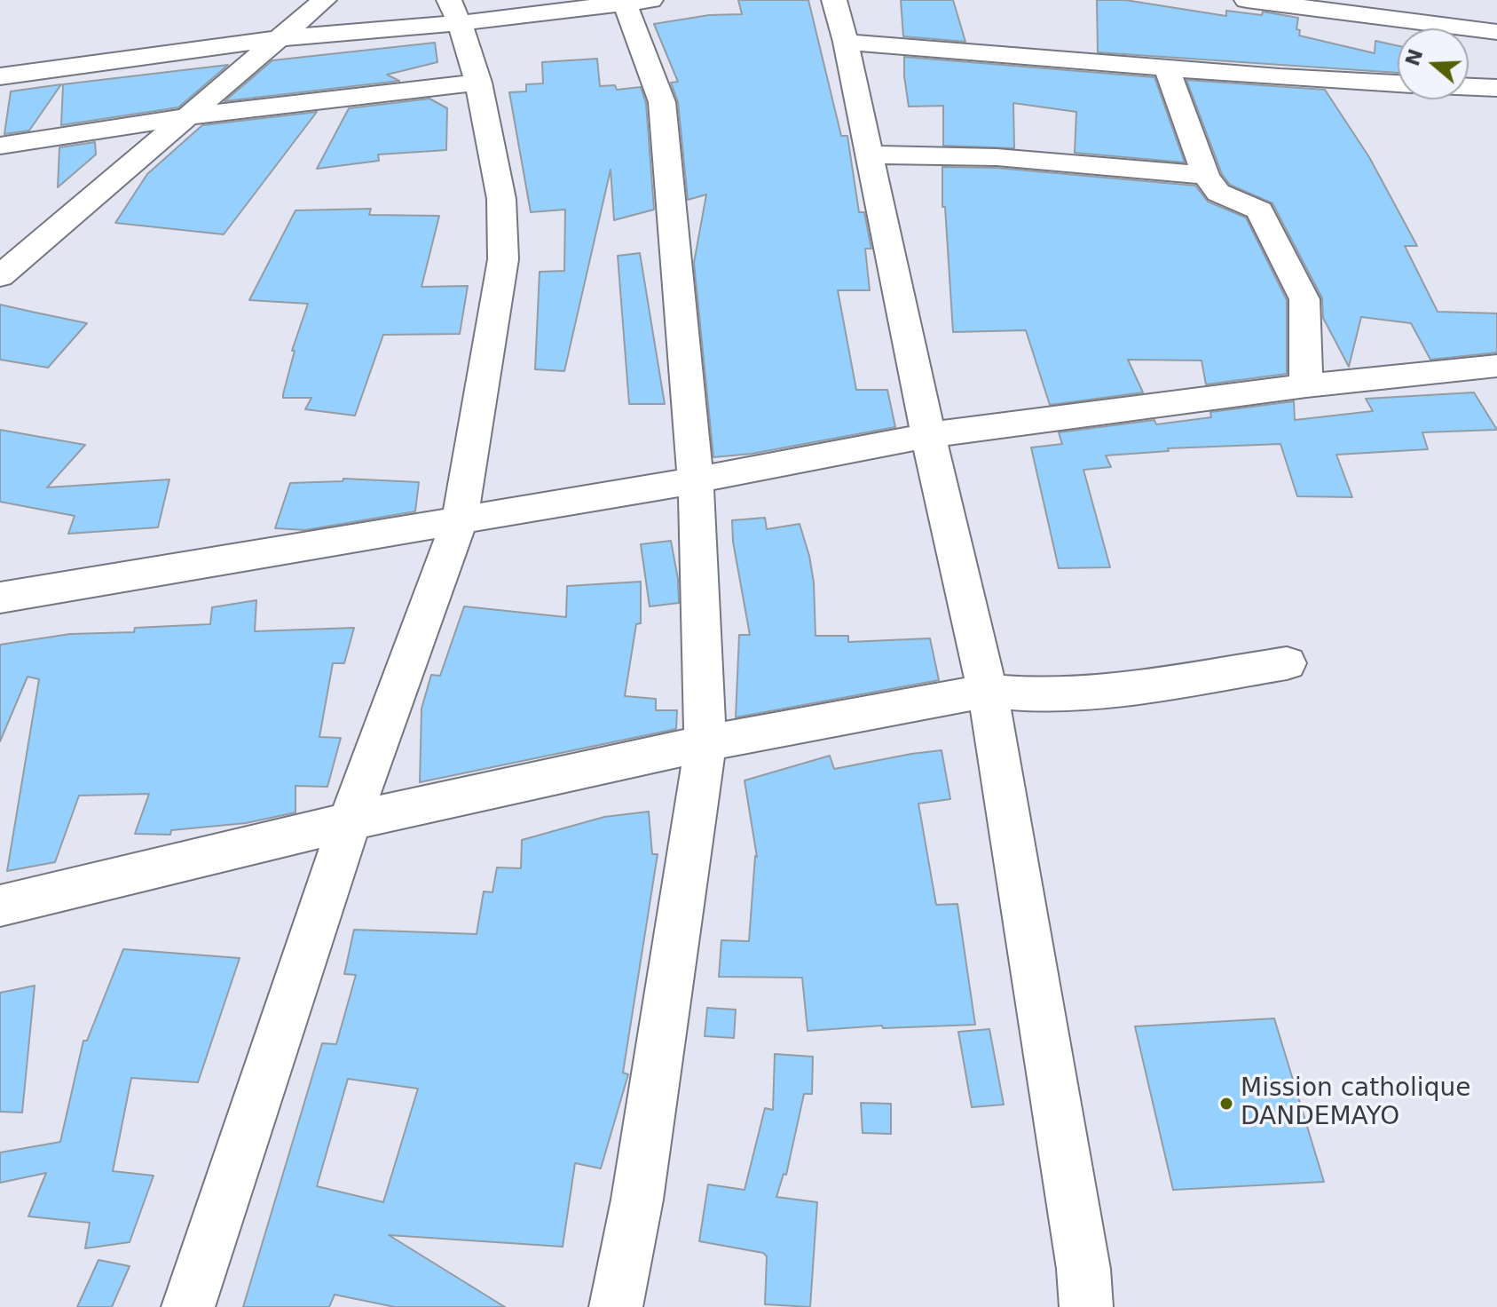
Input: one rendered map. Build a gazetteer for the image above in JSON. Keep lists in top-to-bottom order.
{
  "places": ["Mission catholique DANDEMAYO"],
  "north": "left"
}
